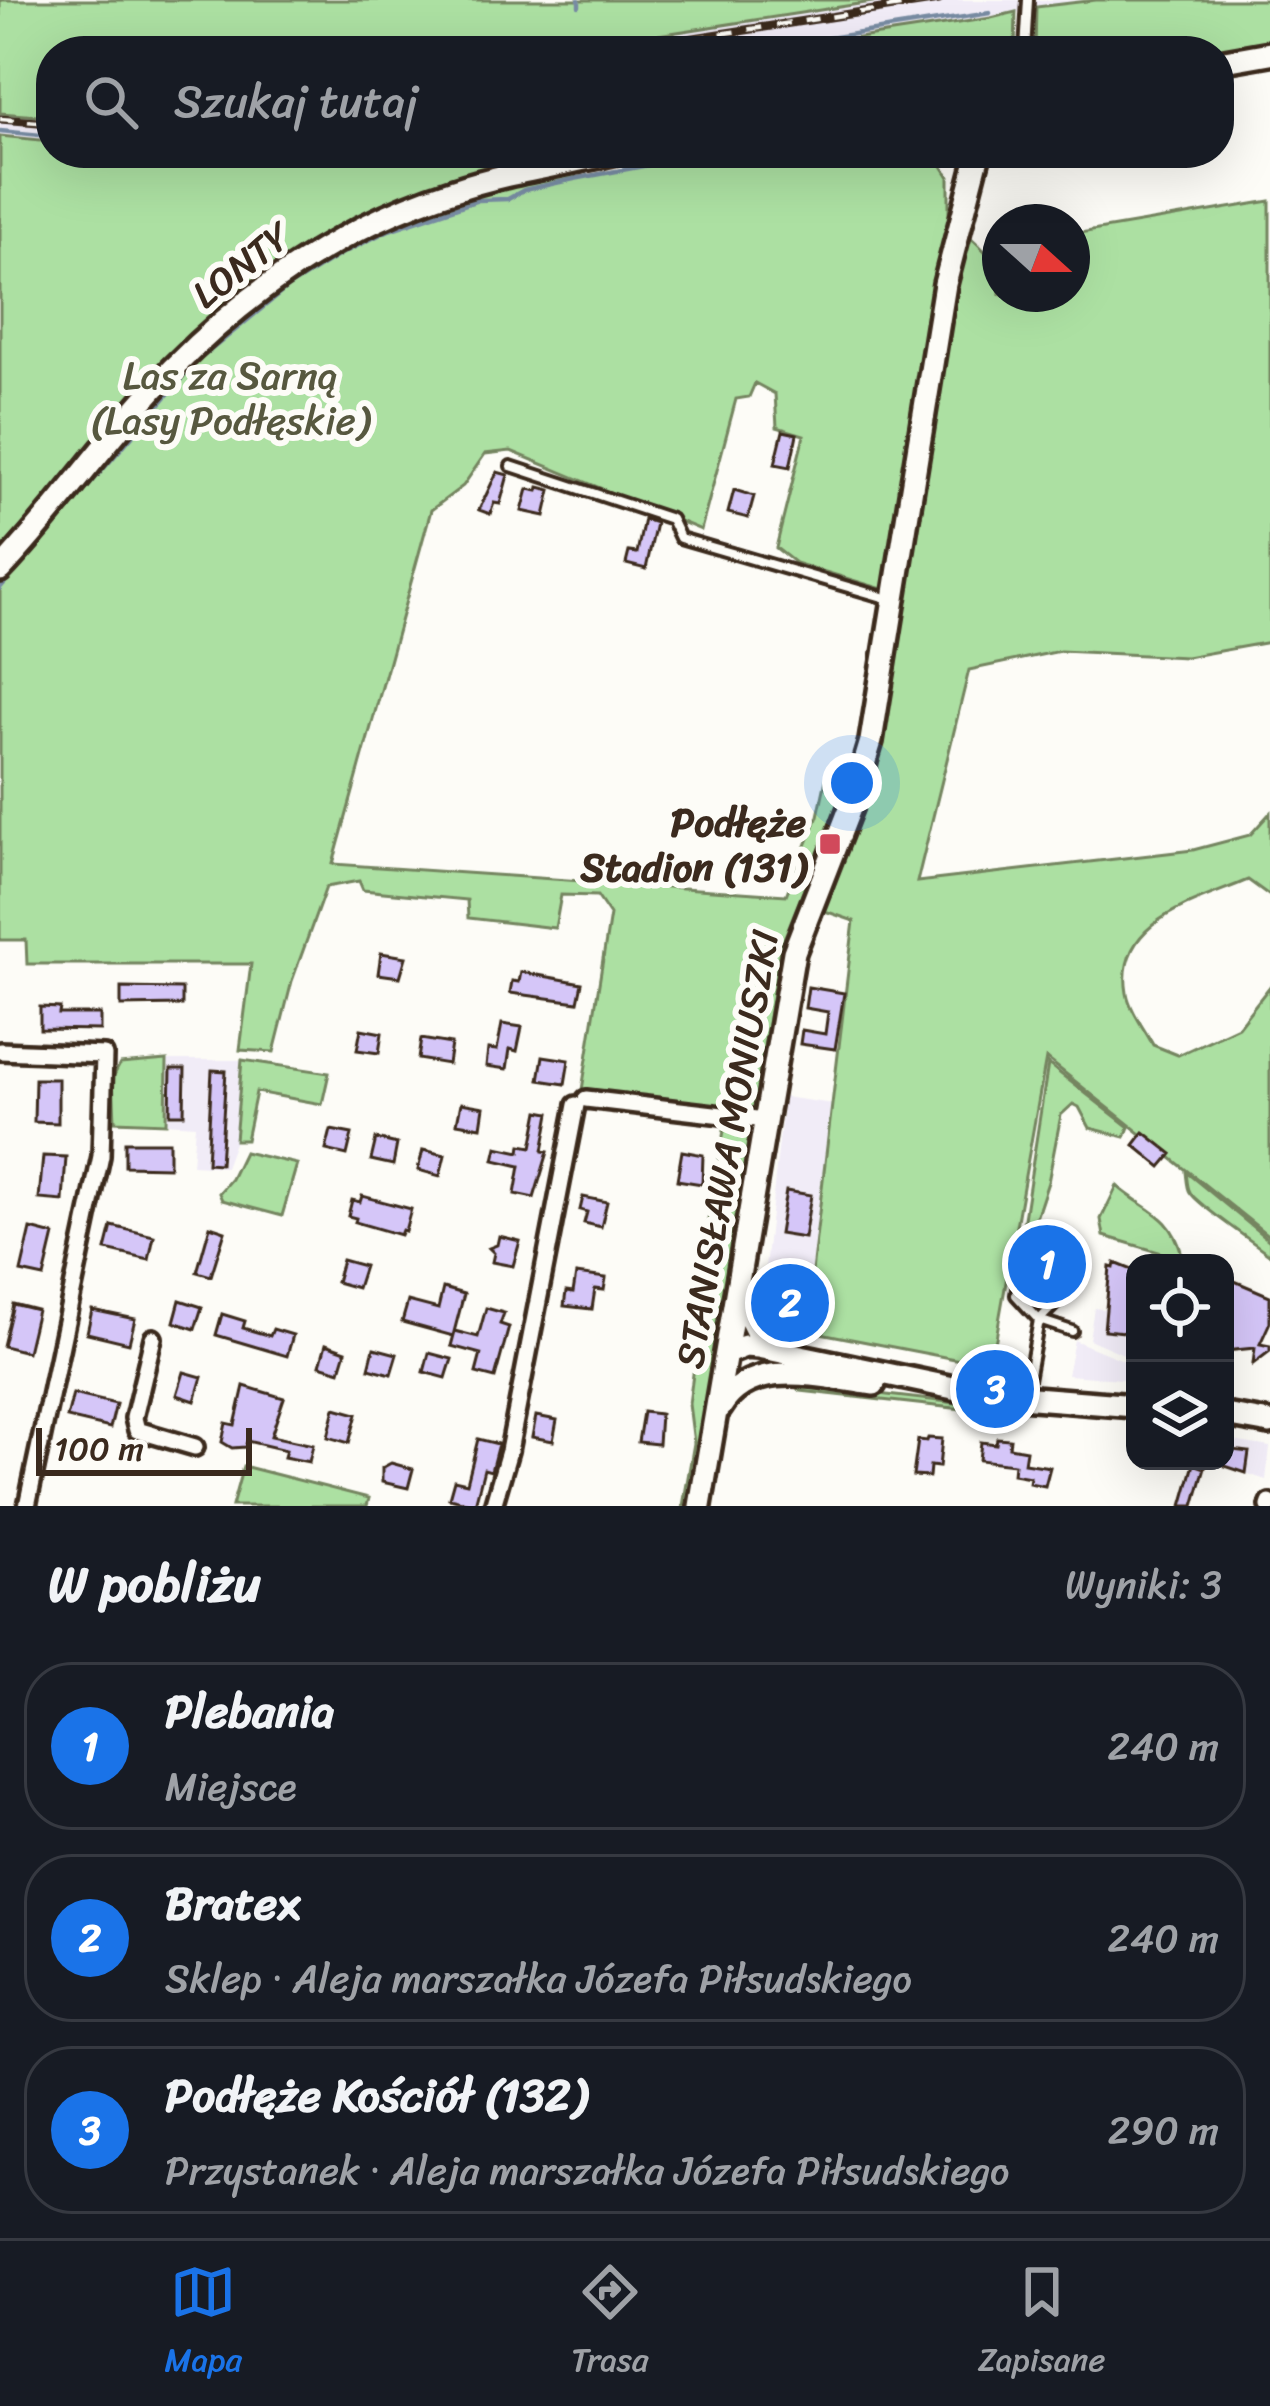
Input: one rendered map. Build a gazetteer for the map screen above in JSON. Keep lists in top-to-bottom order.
{
  "streets": {
    "street": ["LONTY", "STANISŁAWA MONIUSZKI"]
  },
  "parks": ["Las za Sarną (Lasy Podłęskie)"],
  "places": {
    "transit": ["Podłęże Stadion (131)"]
  },
  "scale_bar": "100 m",
  "north": "right",
  "page": {
    "search": "Szukaj tutaj",
    "pins": ["1", "2", "3"],
    "scale": "100 m",
    "heading": ["W pobliżu", "Wyniki: 3"],
    "list": [
      {
        "mark": "1",
        "name": "Plebania",
        "note": "Miejsce",
        "value": "240 m"
      },
      {
        "mark": "2",
        "name": "Bratex",
        "note": "Sklep · Aleja marszałka Józefa Piłsudskiego",
        "value": "240 m"
      },
      {
        "mark": "3",
        "name": "Podłęże Kościół (132)",
        "note": "Przystanek · Aleja marszałka Józefa Piłsudskiego",
        "value": "290 m"
      }
    ],
    "nav": ["Mapa", "Trasa", "Zapisane"]
  }
}
